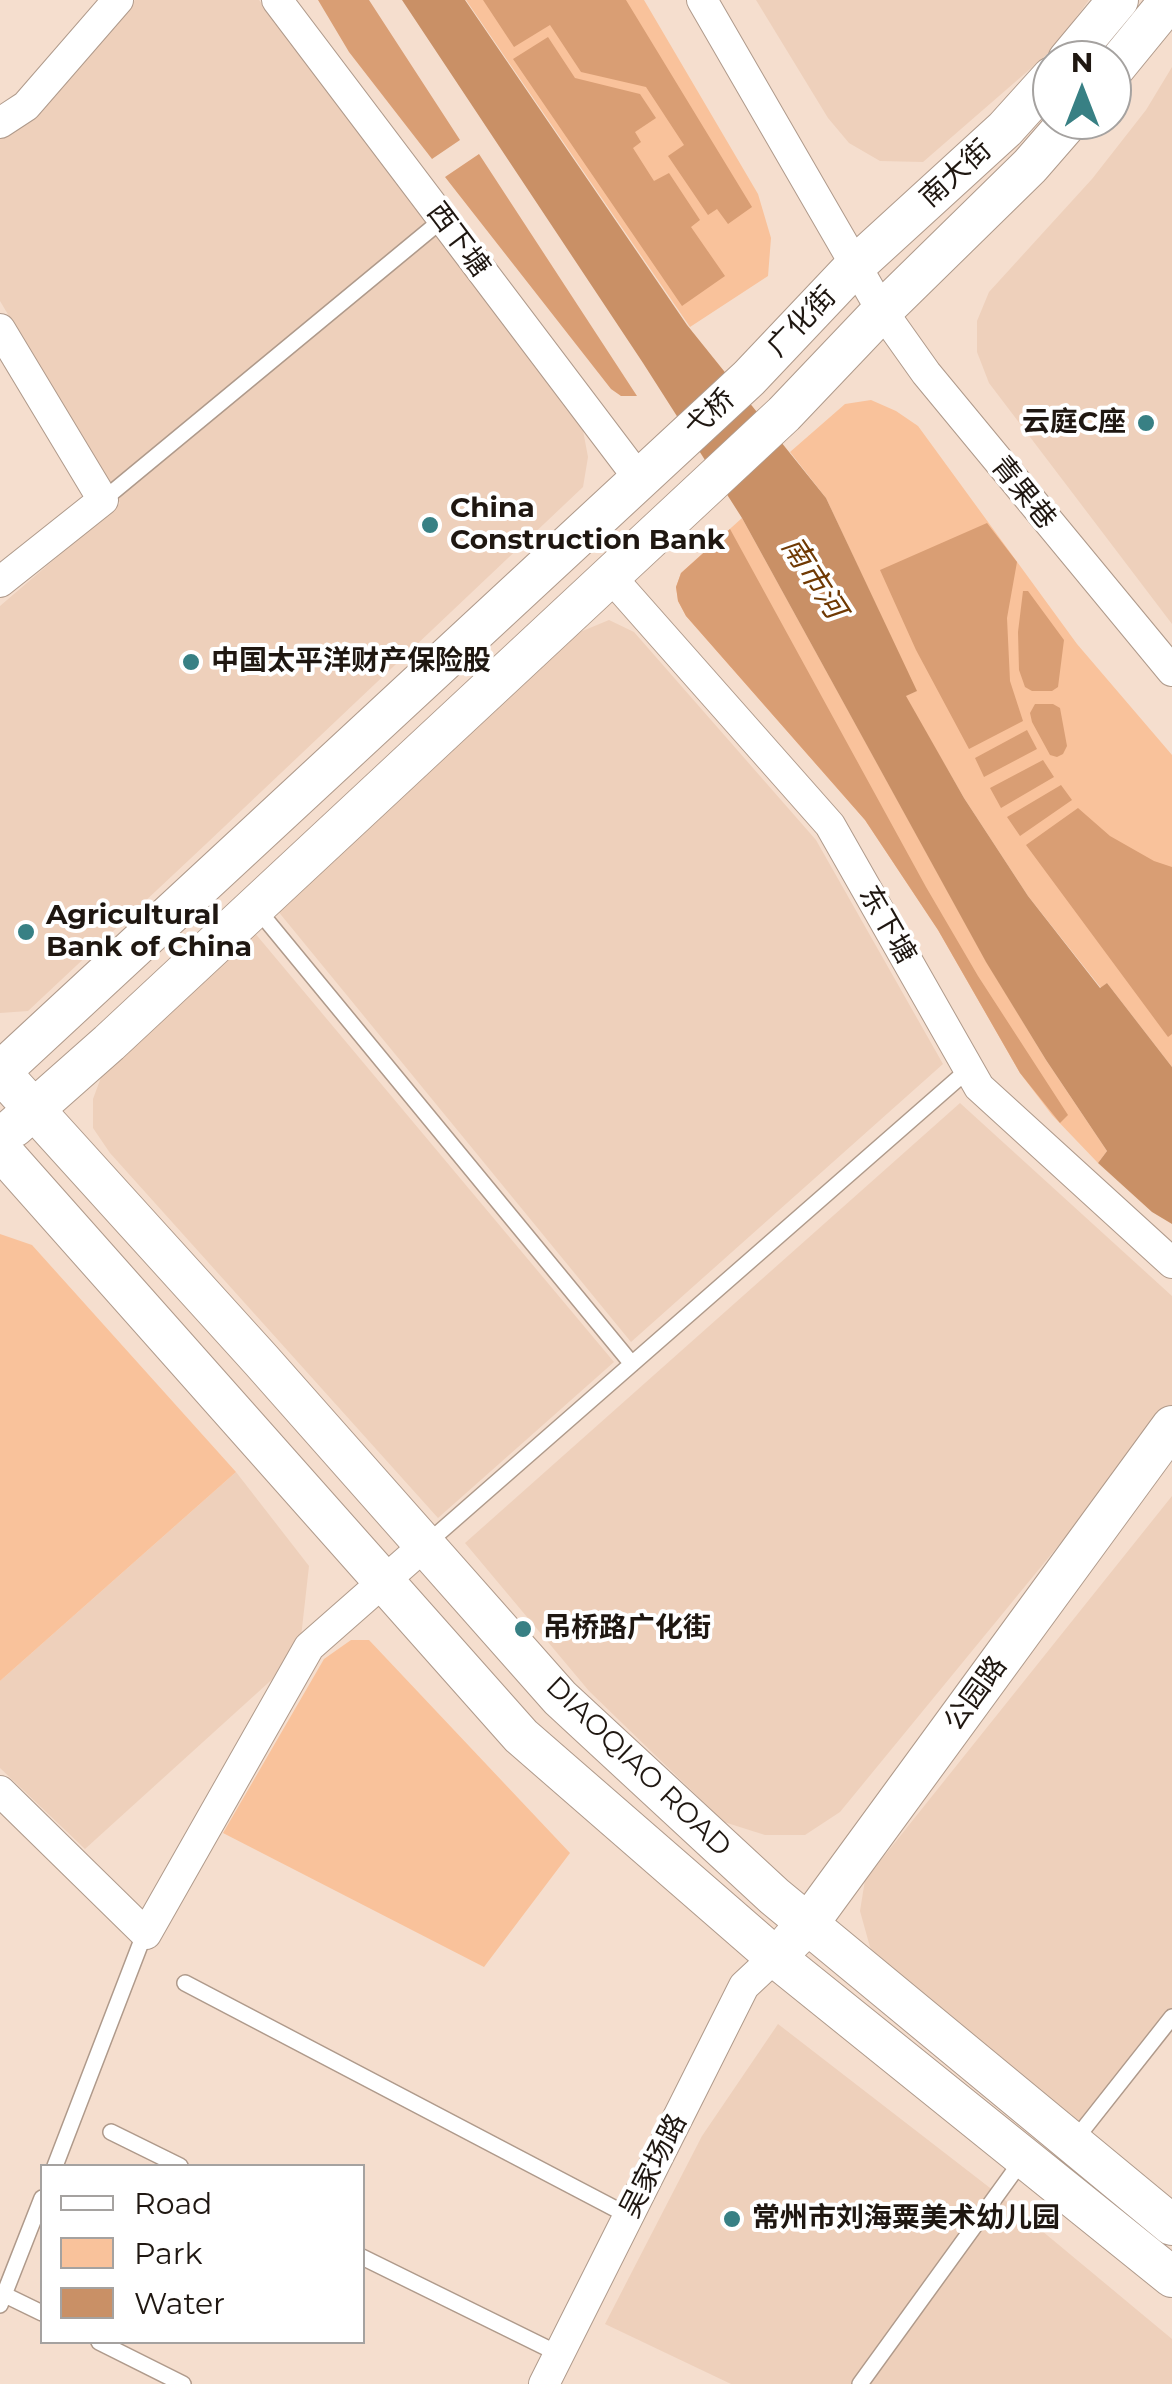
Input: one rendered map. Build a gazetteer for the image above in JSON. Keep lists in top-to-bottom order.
{
  "streets": {
    "main road": [
      "南大街",
      "广化街",
      "弋桥",
      "公园路",
      "DIAOQIAO ROAD"
    ],
    "street": [
      "西下塘",
      "青果巷",
      "东下塘",
      "吴家场路"
    ]
  },
  "crossings": [
    ["南大街", "广化街"],
    ["南大街", "青果巷"],
    ["西下塘", "弋桥"],
    ["广化街", "弋桥"],
    ["广化街", "青果巷"],
    ["弋桥", "东下塘"],
    ["弋桥", "DIAOQIAO ROAD"],
    ["公园路", "DIAOQIAO ROAD"],
    ["公园路", "吴家场路"],
    ["DIAOQIAO ROAD", "吴家场路"]
  ],
  "water": ["南市河"],
  "places": [
    "云庭C座",
    "China Construction Bank",
    "中国太平洋财产保险股",
    "Agricultural Bank of China",
    "吊桥路广化街",
    "常州市刘海粟美术幼儿园"
  ],
  "legend": ["Road", "Park", "Water"],
  "north": "top"
}
